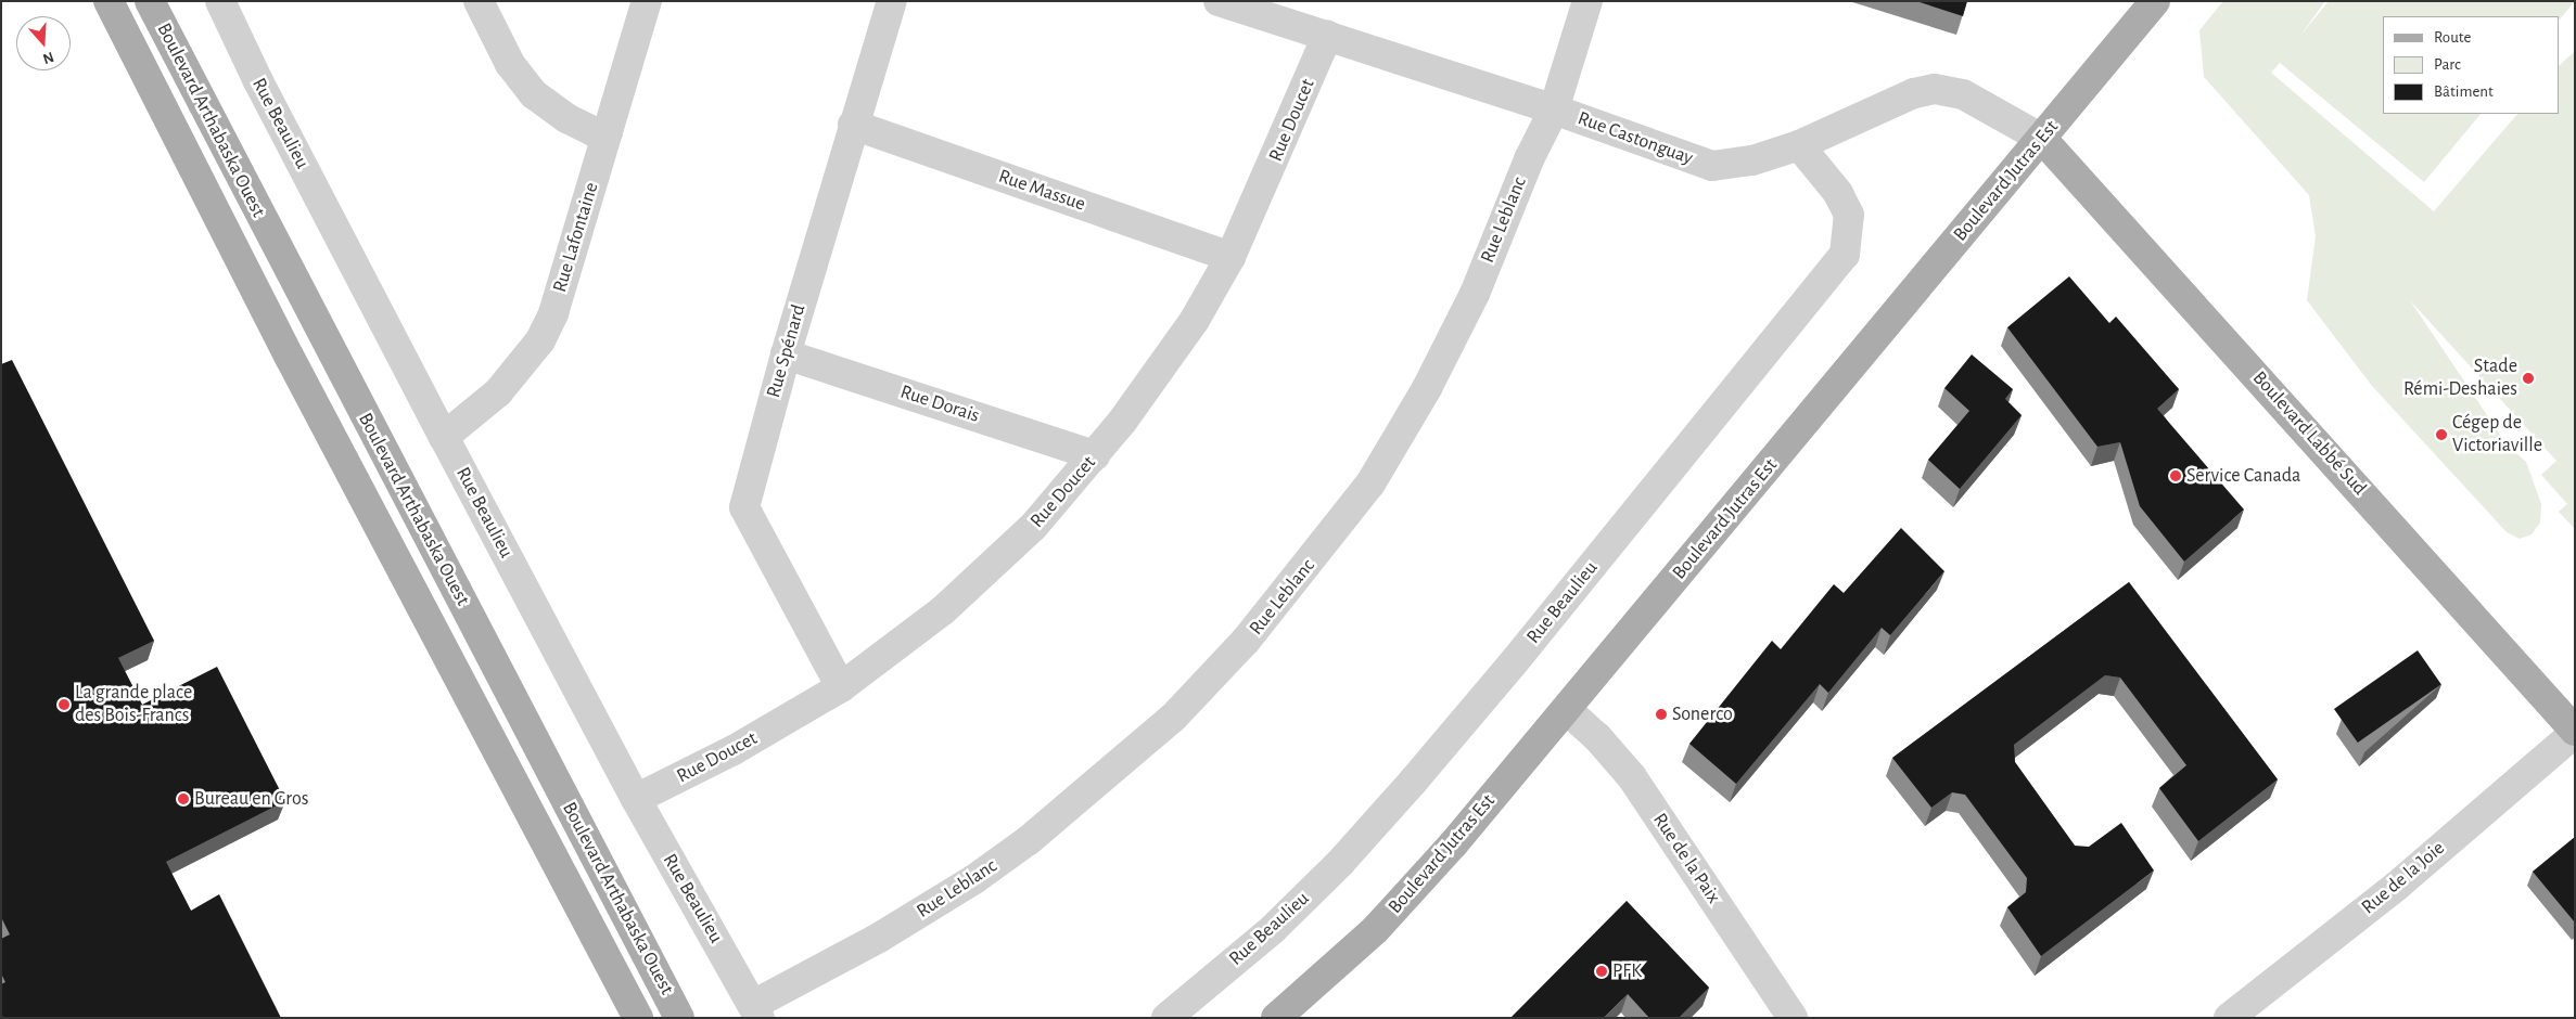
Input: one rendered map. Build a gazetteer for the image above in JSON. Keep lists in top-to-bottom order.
{
  "streets": {
    "main road": ["Boulevard Arthabaska Ouest", "Boulevard Jutras Est", "Boulevard Labbé Sud"],
    "street": [
      "Rue Doucet",
      "Rue Beaulieu",
      "Rue Castonguay",
      "Rue Massue",
      "Rue Leblanc",
      "Rue Lafontaine",
      "Rue Spénard",
      "Rue Dorais",
      "Rue de la Paix",
      "Rue de la Joie"
    ]
  },
  "crossings": [
    ["Rue Doucet", "Rue Beaulieu"],
    ["Rue Doucet", "Rue Castonguay"],
    ["Rue Doucet", "Rue Massue"],
    ["Rue Doucet", "Rue Spénard"],
    ["Rue Doucet", "Rue Dorais"],
    ["Rue Beaulieu", "Rue Castonguay"],
    ["Rue Beaulieu", "Rue Leblanc"],
    ["Rue Beaulieu", "Rue Lafontaine"],
    ["Rue Castonguay", "Boulevard Jutras Est"],
    ["Rue Castonguay", "Rue Leblanc"],
    ["Rue Castonguay", "Boulevard Labbé Sud"],
    ["Boulevard Jutras Est", "Boulevard Labbé Sud"],
    ["Boulevard Jutras Est", "Rue de la Paix"],
    ["Rue Massue", "Rue Spénard"],
    ["Rue Spénard", "Rue Dorais"],
    ["Boulevard Labbé Sud", "Rue de la Joie"]
  ],
  "places": [
    "Stade Rémi-Deshaies",
    "Cégep de Victoriaville",
    "Service Canada",
    "La grande place des Bois-Francs",
    "Sonerco",
    "Bureau en Gros",
    "PFK"
  ],
  "legend": ["Route", "Parc", "Bâtiment"],
  "north": "bottom"
}
